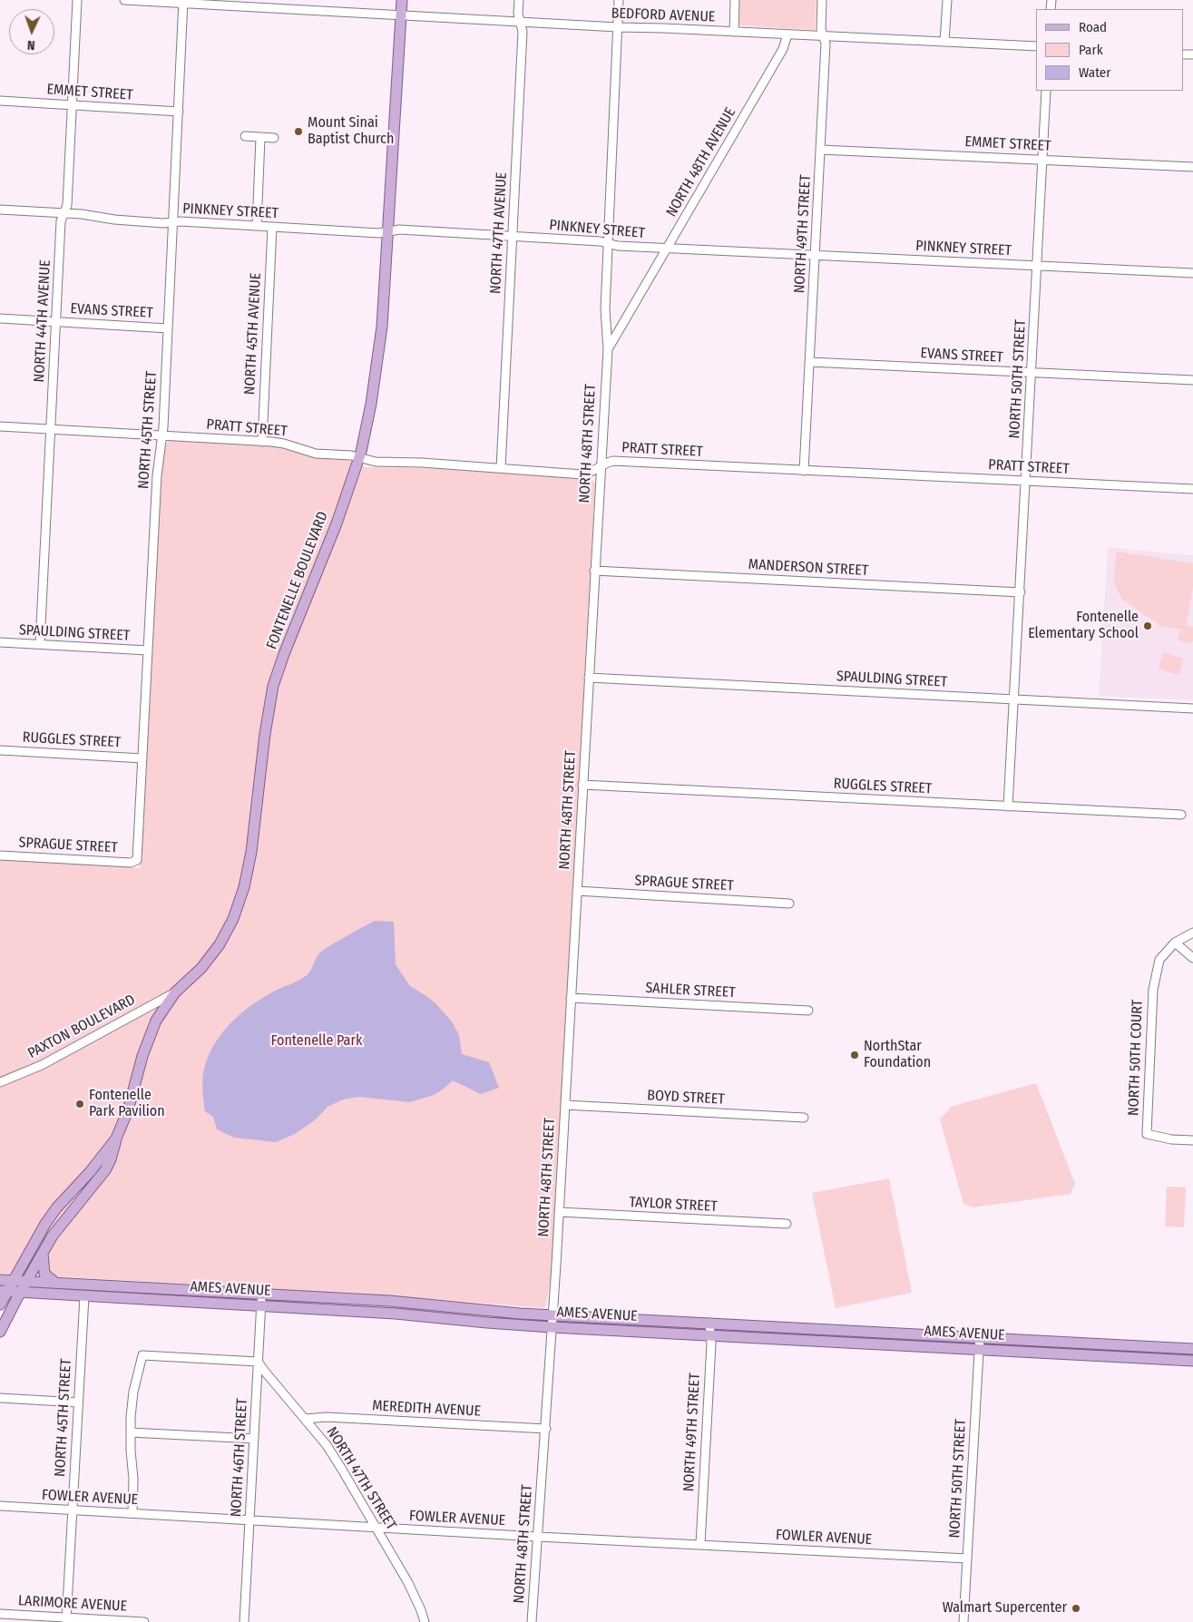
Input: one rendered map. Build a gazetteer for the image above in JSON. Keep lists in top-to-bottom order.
{
  "streets": {
    "main road": ["FONTENELLE BOULEVARD", "AMES AVENUE"],
    "street": [
      "BEDFORD AVENUE",
      "EMMET STREET",
      "NORTH 48TH AVENUE",
      "PINKNEY STREET",
      "NORTH 47TH AVENUE",
      "NORTH 49TH STREET",
      "EVANS STREET",
      "NORTH 44TH AVENUE",
      "NORTH 45TH AVENUE",
      "NORTH 50TH STREET",
      "PRATT STREET",
      "NORTH 45TH STREET",
      "NORTH 48TH STREET",
      "MANDERSON STREET",
      "SPAULDING STREET",
      "RUGGLES STREET",
      "SPRAGUE STREET",
      "SAHLER STREET",
      "PAXTON BOULEVARD",
      "NORTH 50TH COURT",
      "BOYD STREET",
      "TAYLOR STREET",
      "MEREDITH AVENUE",
      "NORTH 46TH STREET",
      "NORTH 47TH STREET",
      "FOWLER AVENUE",
      "LARIMORE AVENUE"
    ]
  },
  "crossings": [
    ["BEDFORD AVENUE", "NORTH 48TH AVENUE"],
    ["BEDFORD AVENUE", "NORTH 47TH AVENUE"],
    ["BEDFORD AVENUE", "NORTH 49TH STREET"],
    ["BEDFORD AVENUE", "NORTH 45TH STREET"],
    ["BEDFORD AVENUE", "NORTH 48TH STREET"],
    ["BEDFORD AVENUE", "FONTENELLE BOULEVARD"],
    ["EMMET STREET", "NORTH 49TH STREET"],
    ["EMMET STREET", "NORTH 44TH AVENUE"],
    ["EMMET STREET", "NORTH 50TH STREET"],
    ["EMMET STREET", "NORTH 45TH STREET"],
    ["NORTH 48TH AVENUE", "PINKNEY STREET"],
    ["NORTH 48TH AVENUE", "NORTH 48TH STREET"],
    ["PINKNEY STREET", "NORTH 47TH AVENUE"],
    ["PINKNEY STREET", "NORTH 49TH STREET"],
    ["PINKNEY STREET", "NORTH 44TH AVENUE"],
    ["PINKNEY STREET", "NORTH 45TH AVENUE"],
    ["PINKNEY STREET", "NORTH 50TH STREET"],
    ["PINKNEY STREET", "NORTH 45TH STREET"],
    ["PINKNEY STREET", "NORTH 48TH STREET"],
    ["PINKNEY STREET", "FONTENELLE BOULEVARD"],
    ["NORTH 47TH AVENUE", "PRATT STREET"],
    ["NORTH 49TH STREET", "EVANS STREET"],
    ["NORTH 49TH STREET", "PRATT STREET"],
    ["NORTH 49TH STREET", "AMES AVENUE"],
    ["NORTH 49TH STREET", "FOWLER AVENUE"],
    ["EVANS STREET", "NORTH 44TH AVENUE"],
    ["EVANS STREET", "NORTH 50TH STREET"],
    ["EVANS STREET", "NORTH 45TH STREET"],
    ["NORTH 44TH AVENUE", "PRATT STREET"],
    ["NORTH 44TH AVENUE", "SPAULDING STREET"],
    ["NORTH 45TH AVENUE", "PRATT STREET"],
    ["NORTH 50TH STREET", "PRATT STREET"],
    ["NORTH 50TH STREET", "MANDERSON STREET"],
    ["NORTH 50TH STREET", "SPAULDING STREET"],
    ["NORTH 50TH STREET", "RUGGLES STREET"],
    ["NORTH 50TH STREET", "AMES AVENUE"],
    ["NORTH 50TH STREET", "FOWLER AVENUE"],
    ["PRATT STREET", "NORTH 45TH STREET"],
    ["PRATT STREET", "NORTH 48TH STREET"],
    ["PRATT STREET", "FONTENELLE BOULEVARD"],
    ["NORTH 45TH STREET", "SPAULDING STREET"],
    ["NORTH 45TH STREET", "RUGGLES STREET"],
    ["NORTH 45TH STREET", "SPRAGUE STREET"],
    ["NORTH 45TH STREET", "AMES AVENUE"],
    ["NORTH 45TH STREET", "FOWLER AVENUE"],
    ["NORTH 45TH STREET", "LARIMORE AVENUE"],
    ["NORTH 48TH STREET", "MANDERSON STREET"],
    ["NORTH 48TH STREET", "SPAULDING STREET"],
    ["NORTH 48TH STREET", "RUGGLES STREET"],
    ["NORTH 48TH STREET", "SPRAGUE STREET"],
    ["NORTH 48TH STREET", "SAHLER STREET"],
    ["NORTH 48TH STREET", "BOYD STREET"],
    ["NORTH 48TH STREET", "TAYLOR STREET"],
    ["NORTH 48TH STREET", "AMES AVENUE"],
    ["NORTH 48TH STREET", "MEREDITH AVENUE"],
    ["NORTH 48TH STREET", "FOWLER AVENUE"],
    ["FONTENELLE BOULEVARD", "PAXTON BOULEVARD"],
    ["FONTENELLE BOULEVARD", "AMES AVENUE"],
    ["AMES AVENUE", "NORTH 46TH STREET"],
    ["MEREDITH AVENUE", "NORTH 47TH STREET"],
    ["NORTH 46TH STREET", "NORTH 47TH STREET"],
    ["NORTH 46TH STREET", "FOWLER AVENUE"],
    ["NORTH 47TH STREET", "FOWLER AVENUE"]
  ],
  "parks": ["Fontenelle Park"],
  "places": [
    "Mount Sinai Baptist Church",
    "Fontenelle Elementary School",
    "NorthStar Foundation",
    "Fontenelle Park Pavilion",
    "Walmart Supercenter"
  ],
  "legend": ["Road", "Park", "Water"],
  "north": "bottom"
}
